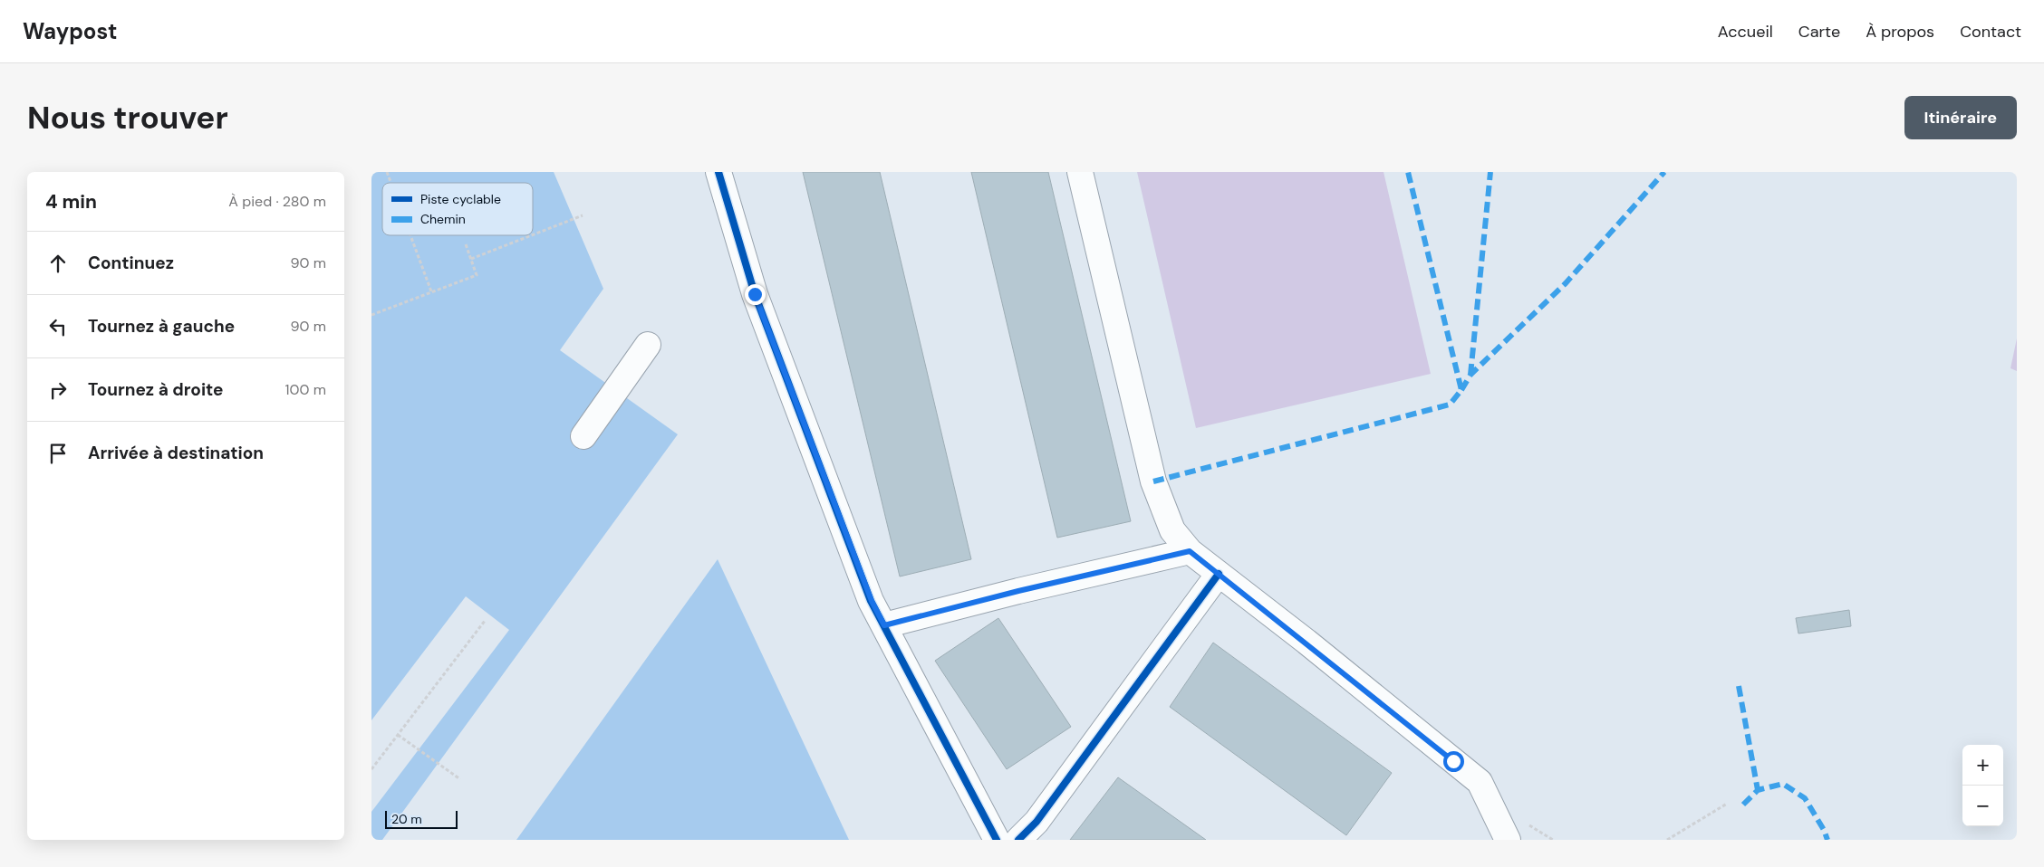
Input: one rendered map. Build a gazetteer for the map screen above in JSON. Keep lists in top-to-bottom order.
{
  "legend": ["Piste cyclable", "Chemin"],
  "scale_bar": "20 m",
  "page": {
    "header": "Waypost",
    "nav": [
      "Accueil",
      "Carte",
      "À propos",
      "Contact"
    ],
    "buttons": "Itinéraire",
    "title": "Nous trouver",
    "heading": ["4 min", "À pied · 280 m"],
    "list": [
      ["Continuez", "90 m"],
      ["Tournez à gauche", "90 m"],
      ["Tournez à droite", "100 m"],
      "Arrivée à destination"
    ],
    "map_buttons": ["+", "−"],
    "scale": "20 m"
  }
}
